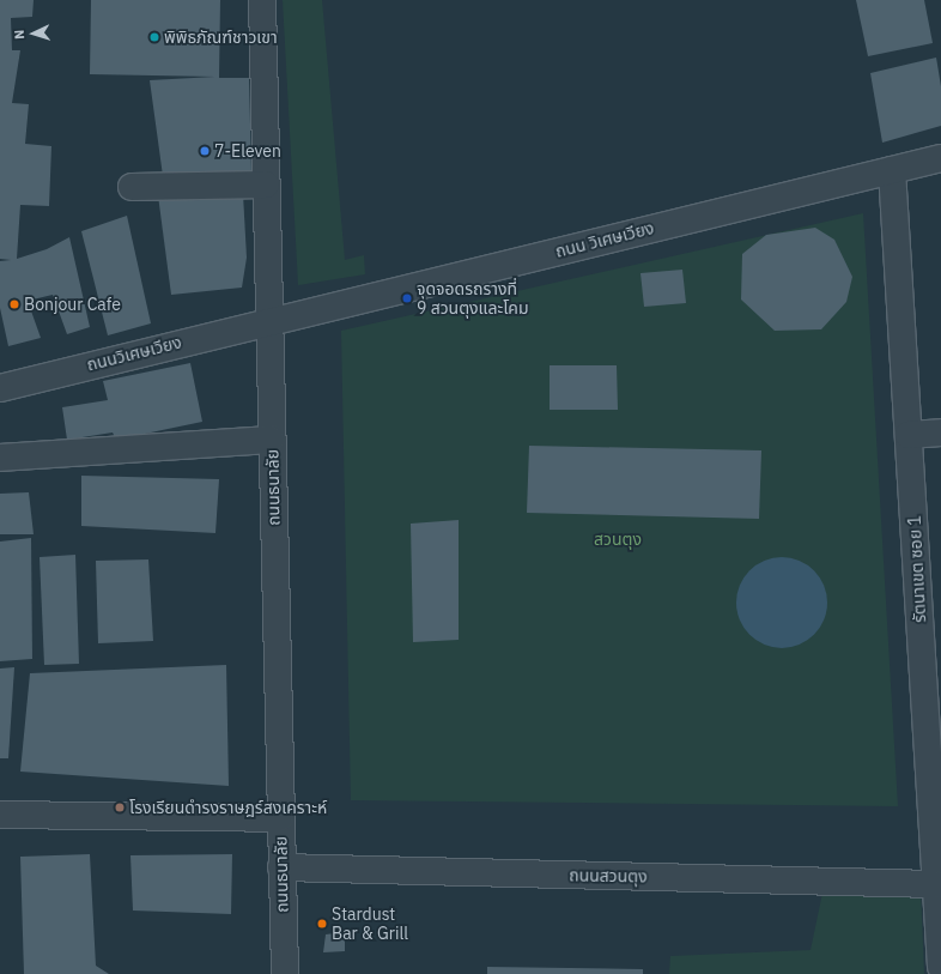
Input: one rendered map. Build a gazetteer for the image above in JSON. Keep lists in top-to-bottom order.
{
  "streets": {
    "street": [
      "ถนน วิเศษเวียง",
      "ถนนวิเศษเวียง",
      "ถนนธนาลัย",
      "รัตนาเขต ซอย 1",
      "ถนนสวนตุง"
    ]
  },
  "crossings": [
    ["ถนน วิเศษเวียง", "ถนนวิเศษเวียง"],
    ["ถนน วิเศษเวียง", "ถนนธนาลัย"],
    ["ถนน วิเศษเวียง", "รัตนาเขต ซอย 1"],
    ["ถนนวิเศษเวียง", "ถนนธนาลัย"],
    ["ถนนธนาลัย", "ถนนสวนตุง"],
    ["รัตนาเขต ซอย 1", "ถนนสวนตุง"]
  ],
  "parks": ["สวนตุง"],
  "places": [
    "พิพิธภัณฑ์ชาวเขา",
    "7-Eleven",
    "จุดจอดรถรางที่ 9 สวนตุงและโคม",
    "Bonjour Cafe",
    "โรงเรียนดำรงราษฎร์สงเคราะห์",
    "Stardust Bar & Grill"
  ],
  "north": "left"
}
